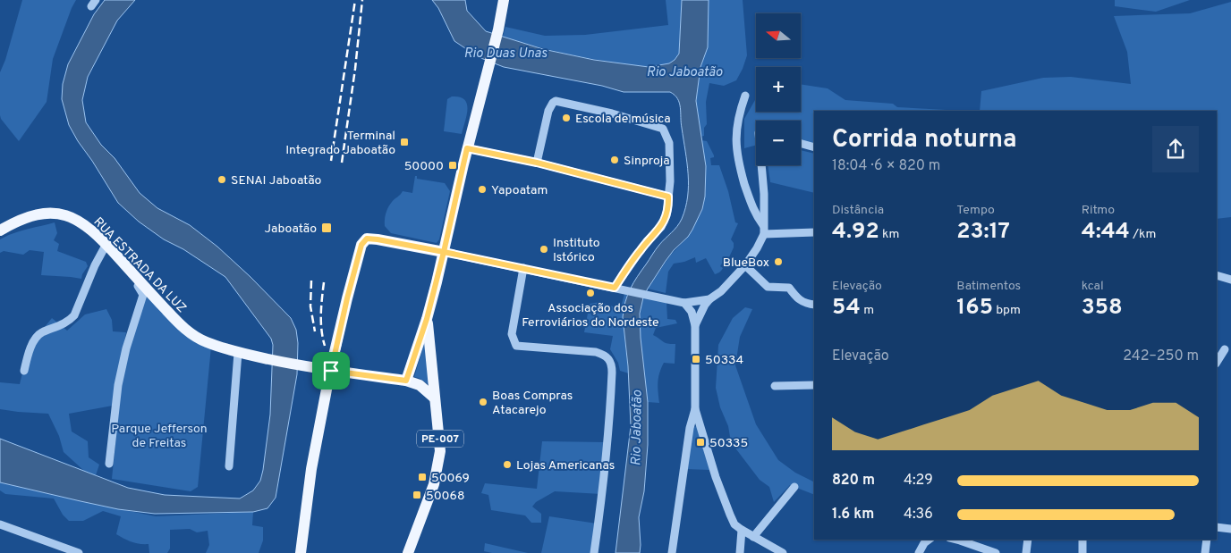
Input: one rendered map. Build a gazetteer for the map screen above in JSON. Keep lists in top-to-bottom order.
{
  "streets": {
    "main road": ["RUA ESTRADA DA LUZ", "PE-007"]
  },
  "water": ["Rio Duas Unas", "Rio Jaboatão"],
  "parks": ["Parque Jefferson de Freitas"],
  "places": {
    "other": [
      "Escola de música",
      "Sinproja",
      "SENAI Jaboatão",
      "Yapoatam",
      "Instituto Istórico",
      "BlueBox",
      "Associação dos Ferroviários do Nordeste",
      "Boas Compras Atacarejo",
      "Lojas Americanas"
    ],
    "transit": [
      "Terminal Integrado Jaboatão",
      "50000",
      "Jaboatão",
      "50334",
      "50335",
      "50069",
      "50068"
    ]
  },
  "north": "left",
  "page": {
    "map_buttons": ["+", "−"],
    "heading": ["Corrida noturna", "18:04 · 6 × 820 m"],
    "stats": [
      ["Distância", "4.92 km"],
      ["Tempo", "23:17"],
      ["Ritmo", "4:44 /km"],
      ["Elevação", "54 m"],
      ["Batimentos", "165 bpm"],
      ["kcal", "358"]
    ],
    "chart": ["Elevação", "242–250 m"],
    "list": [
      {
        "name": "820 m",
        "note": "4:29"
      },
      {
        "name": "1.6 km",
        "note": "4:36"
      }
    ]
  }
}
